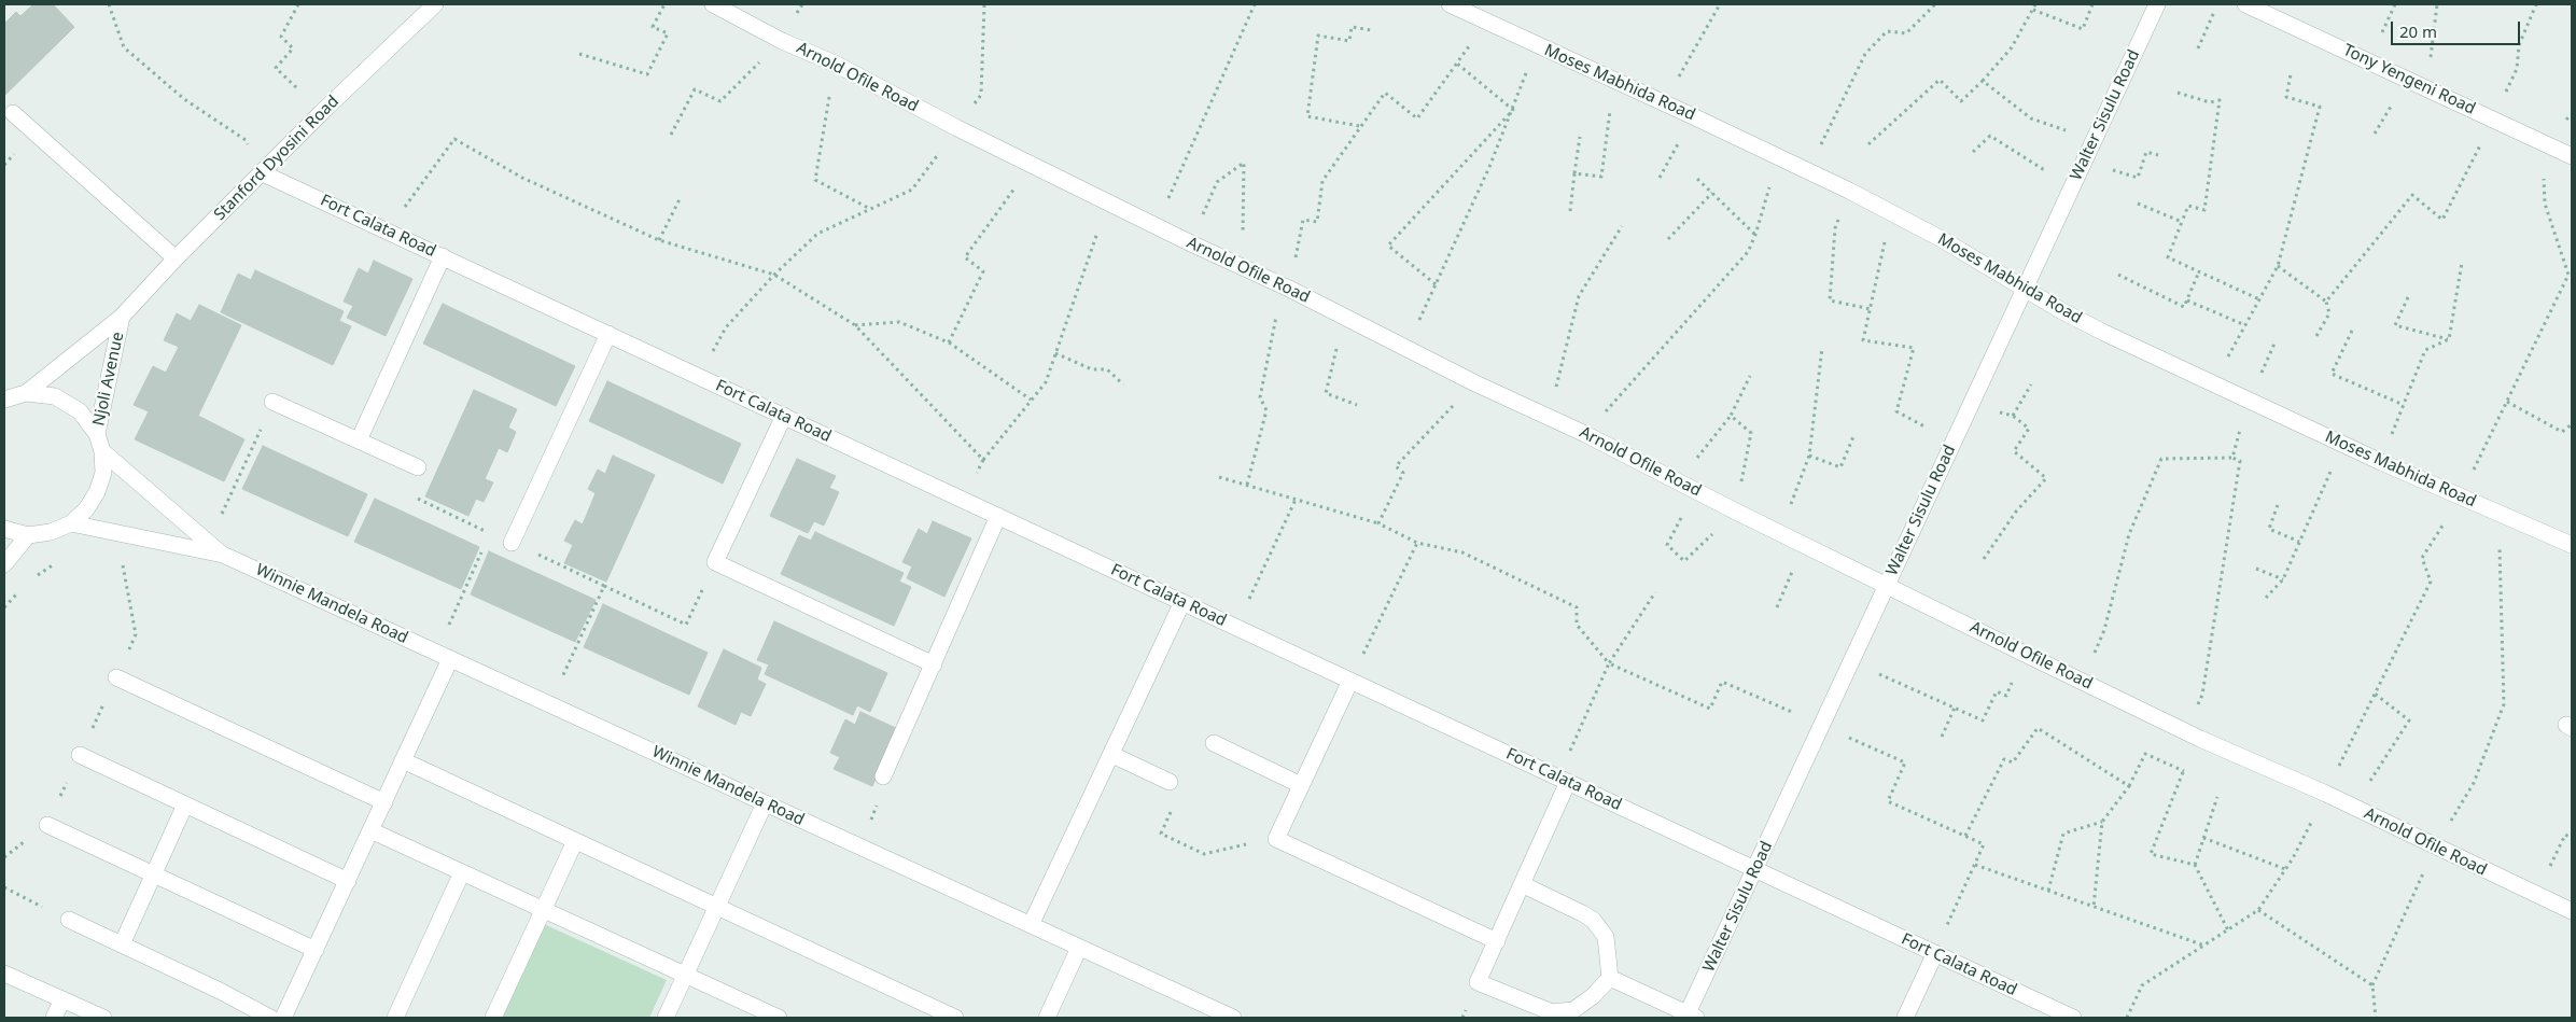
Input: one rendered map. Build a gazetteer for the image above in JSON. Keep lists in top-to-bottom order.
{
  "streets": {
    "street": [
      "Arnold Ofile Road",
      "Tony Yengeni Road",
      "Moses Mabhida Road",
      "Walter Sisulu Road",
      "Stanford Dyosini Road",
      "Fort Calata Road",
      "Njoli Avenue",
      "Winnie Mandela Road"
    ]
  },
  "crossings": [
    ["Arnold Ofile Road", "Walter Sisulu Road"],
    ["Moses Mabhida Road", "Walter Sisulu Road"],
    ["Walter Sisulu Road", "Fort Calata Road"],
    ["Stanford Dyosini Road", "Fort Calata Road"],
    ["Stanford Dyosini Road", "Njoli Avenue"]
  ],
  "scale_bar": "20 m"
}
